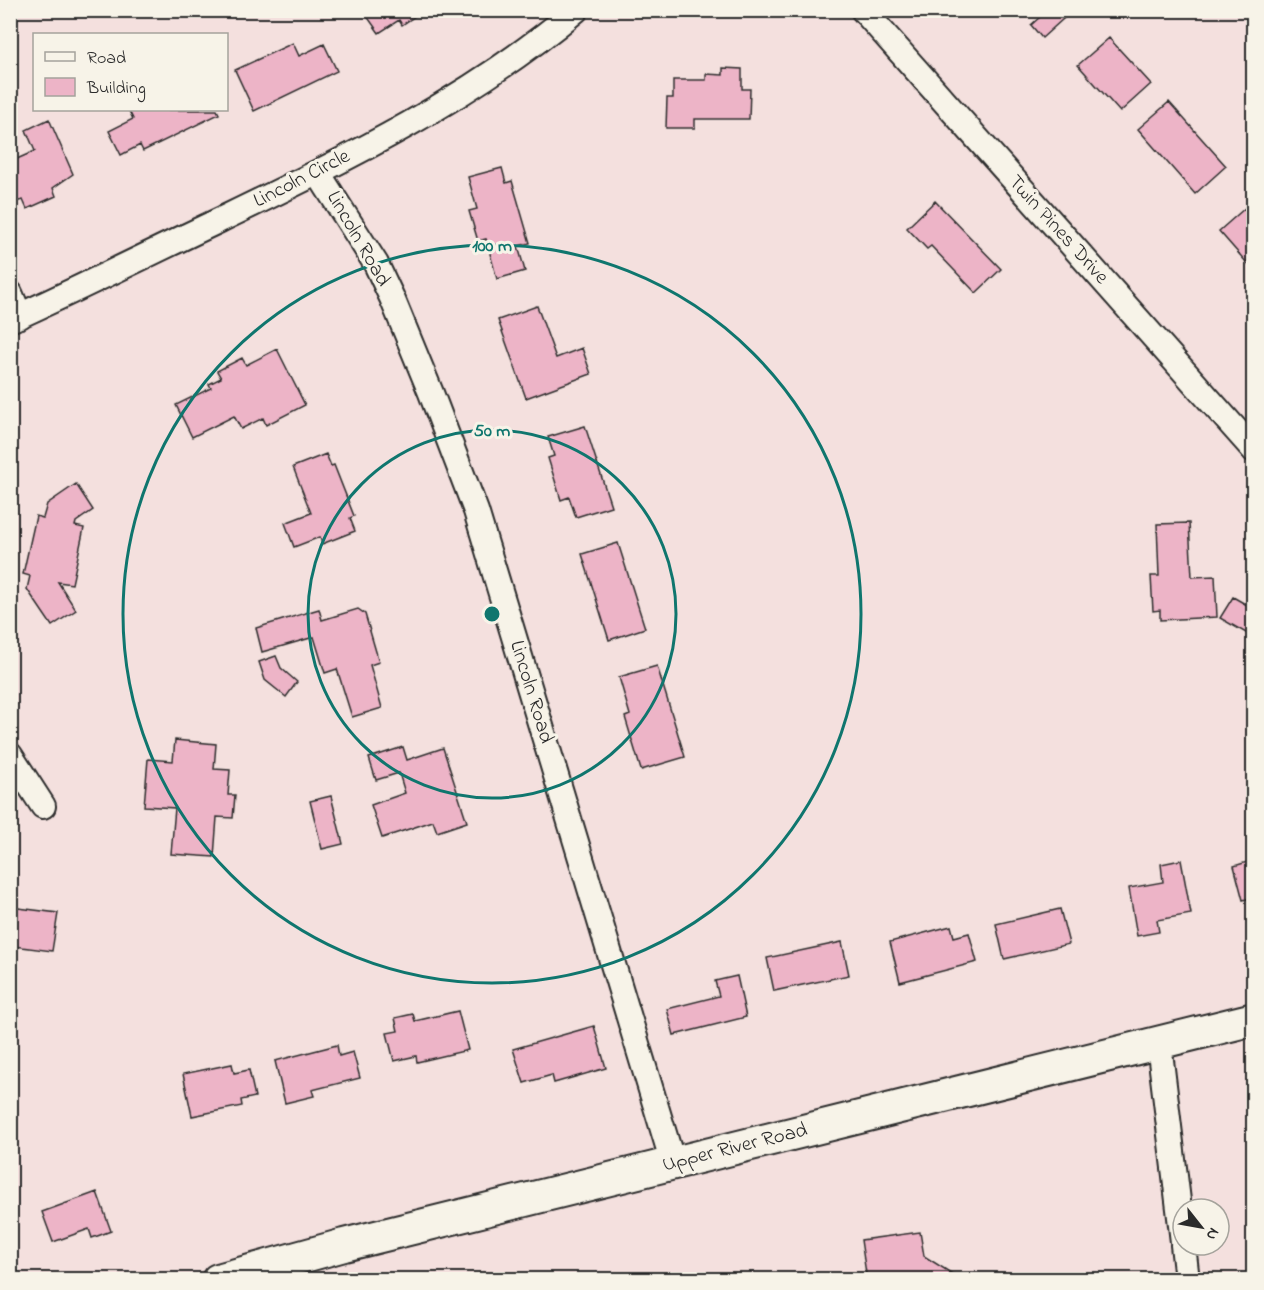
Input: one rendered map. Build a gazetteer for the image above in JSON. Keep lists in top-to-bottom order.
{
  "streets": {
    "street": [
      "Lincoln Circle",
      "Twin Pines Drive",
      "Lincoln Road",
      "Upper River Road"
    ]
  },
  "crossings": [
    ["Lincoln Circle", "Lincoln Road"],
    ["Lincoln Road", "Upper River Road"]
  ],
  "legend": ["Road", "Building"],
  "north": "bottom right",
  "rings": ["100 m", "50 m"]
}
